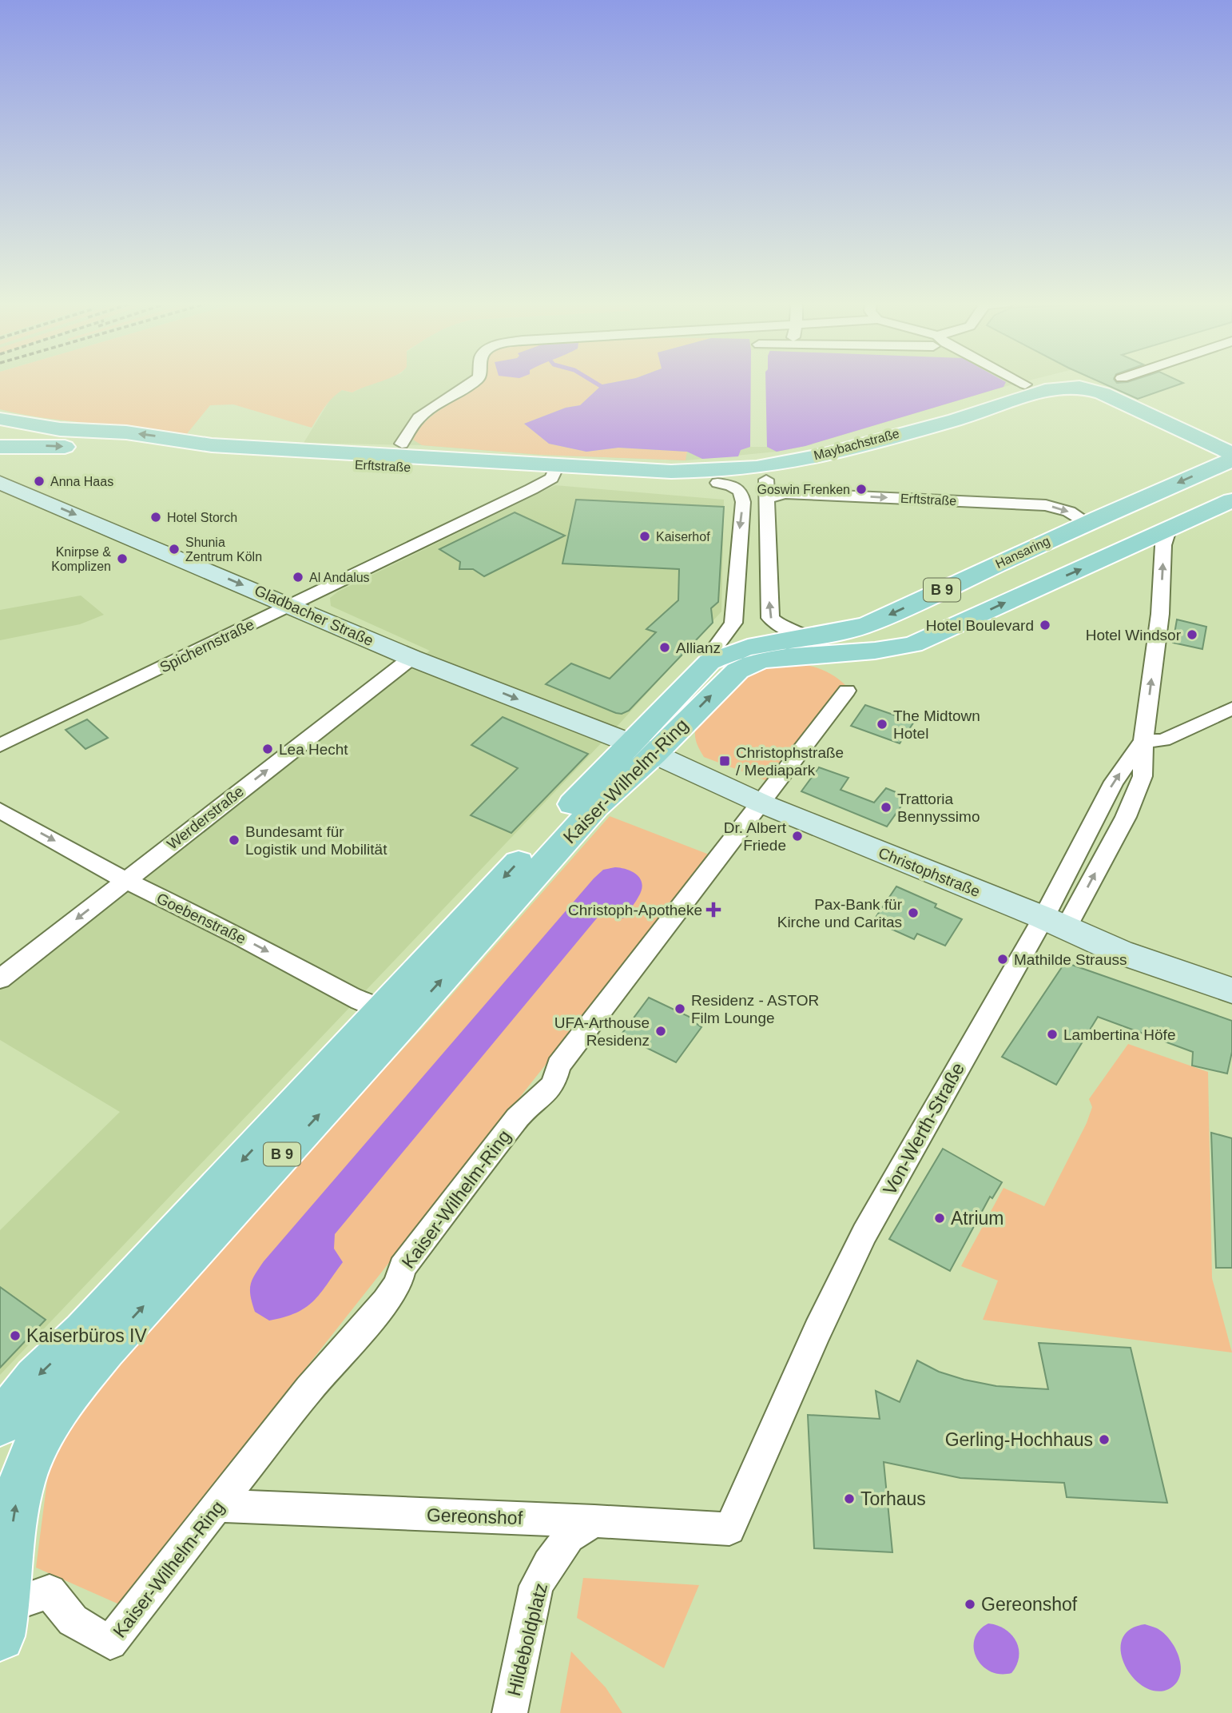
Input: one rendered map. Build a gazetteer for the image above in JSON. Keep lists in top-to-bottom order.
{
  "streets": {
    "main road": [
      "Maybachstraße",
      "Erftstraße",
      "Hansaring",
      "B 9",
      "Kaiser-Wilhelm-Ring"
    ],
    "street": [
      "Gladbacher Straße",
      "Spichernstraße",
      "Werderstraße",
      "Christophstraße",
      "Goebenstraße",
      "Von-Werth-Straße",
      "Gereonshof",
      "Hildeboldplatz"
    ]
  },
  "crossings": [
    ["Maybachstraße", "Erftstraße"],
    ["Maybachstraße", "Hansaring"],
    ["Erftstraße", "Hansaring"],
    ["Erftstraße", "Spichernstraße"],
    ["Hansaring", "B 9"],
    ["Hansaring", "Kaiser-Wilhelm-Ring"],
    ["B 9", "Kaiser-Wilhelm-Ring"],
    ["B 9", "Von-Werth-Straße"],
    ["Gladbacher Straße", "Spichernstraße"],
    ["Gladbacher Straße", "Kaiser-Wilhelm-Ring"],
    ["Gladbacher Straße", "Werderstraße"],
    ["Gladbacher Straße", "Christophstraße"],
    ["Kaiser-Wilhelm-Ring", "Christophstraße"],
    ["Kaiser-Wilhelm-Ring", "Goebenstraße"],
    ["Kaiser-Wilhelm-Ring", "Gereonshof"],
    ["Werderstraße", "Goebenstraße"],
    ["Christophstraße", "Von-Werth-Straße"],
    ["Von-Werth-Straße", "Gereonshof"],
    ["Gereonshof", "Hildeboldplatz"]
  ],
  "one_way": ["Gladbacher Straße", "Goebenstraße", "Von-Werth-Straße"],
  "places": {
    "other": [
      "Anna Haas",
      "Goswin Frenken",
      "Hotel Storch",
      "Kaiserhof",
      "Shunia Zentrum Köln",
      "Knirpse & Komplizen",
      "Al Andalus",
      "Hotel Boulevard",
      "Hotel Windsor",
      "Allianz",
      "The Midtown Hotel",
      "Lea Hecht",
      "Trattoria Bennyssimo",
      "Dr. Albert Friede",
      "Bundesamt für Logistik und Mobilität",
      "Pax-Bank für Kirche und Caritas",
      "Mathilde Strauss",
      "Residenz - ASTOR Film Lounge",
      "UFA-Arthouse Residenz",
      "Lambertina Höfe",
      "Atrium",
      "Kaiserbüros IV",
      "Gerling-Hochhaus",
      "Torhaus",
      "Gereonshof"
    ],
    "transit": ["Christophstraße / Mediapark"],
    "health": ["Christoph-Apotheke"]
  }
}
